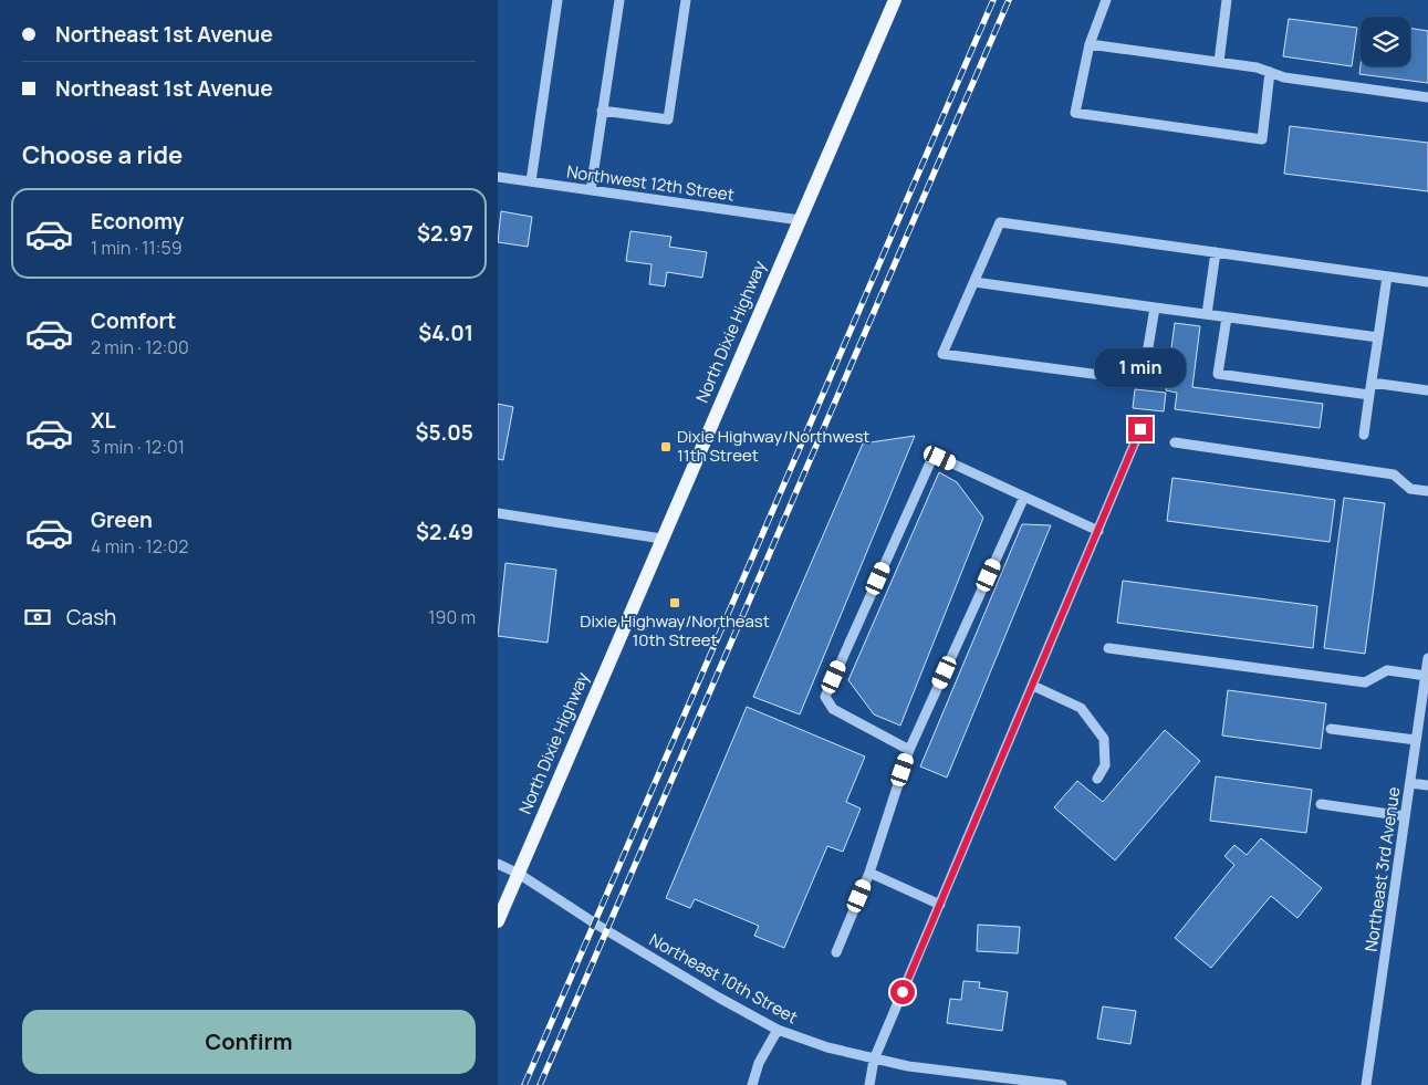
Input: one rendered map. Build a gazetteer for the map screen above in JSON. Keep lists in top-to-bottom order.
{
  "streets": {
    "main road": ["North Dixie Highway"],
    "street": ["Northwest 12th Street", "Northeast 3rd Avenue", "Northeast 10th Street"]
  },
  "crossings": [
    ["Northwest 12th Street", "North Dixie Highway"],
    ["North Dixie Highway", "Northeast 10th Street"]
  ],
  "places": {
    "transit": ["Dixie Highway/Northwest 11th Street", "Dixie Highway/Northeast 10th Street"]
  },
  "page": {
    "banner": ["Northeast 1st Avenue", "Northeast 1st Avenue"],
    "heading": "Choose a ride",
    "list": [
      {
        "name": "Economy",
        "note": "1 min · 11:59",
        "value": "$2.97"
      },
      {
        "name": "Comfort",
        "note": "2 min · 12:00",
        "value": "$4.01"
      },
      {
        "name": "XL",
        "note": "3 min · 12:01",
        "value": "$5.05"
      },
      {
        "name": "Green",
        "note": "4 min · 12:02",
        "value": "$2.49"
      }
    ],
    "bubble": "1 min",
    "pay": ["Cash", "190 m"],
    "buttons": "Confirm"
  }
}
